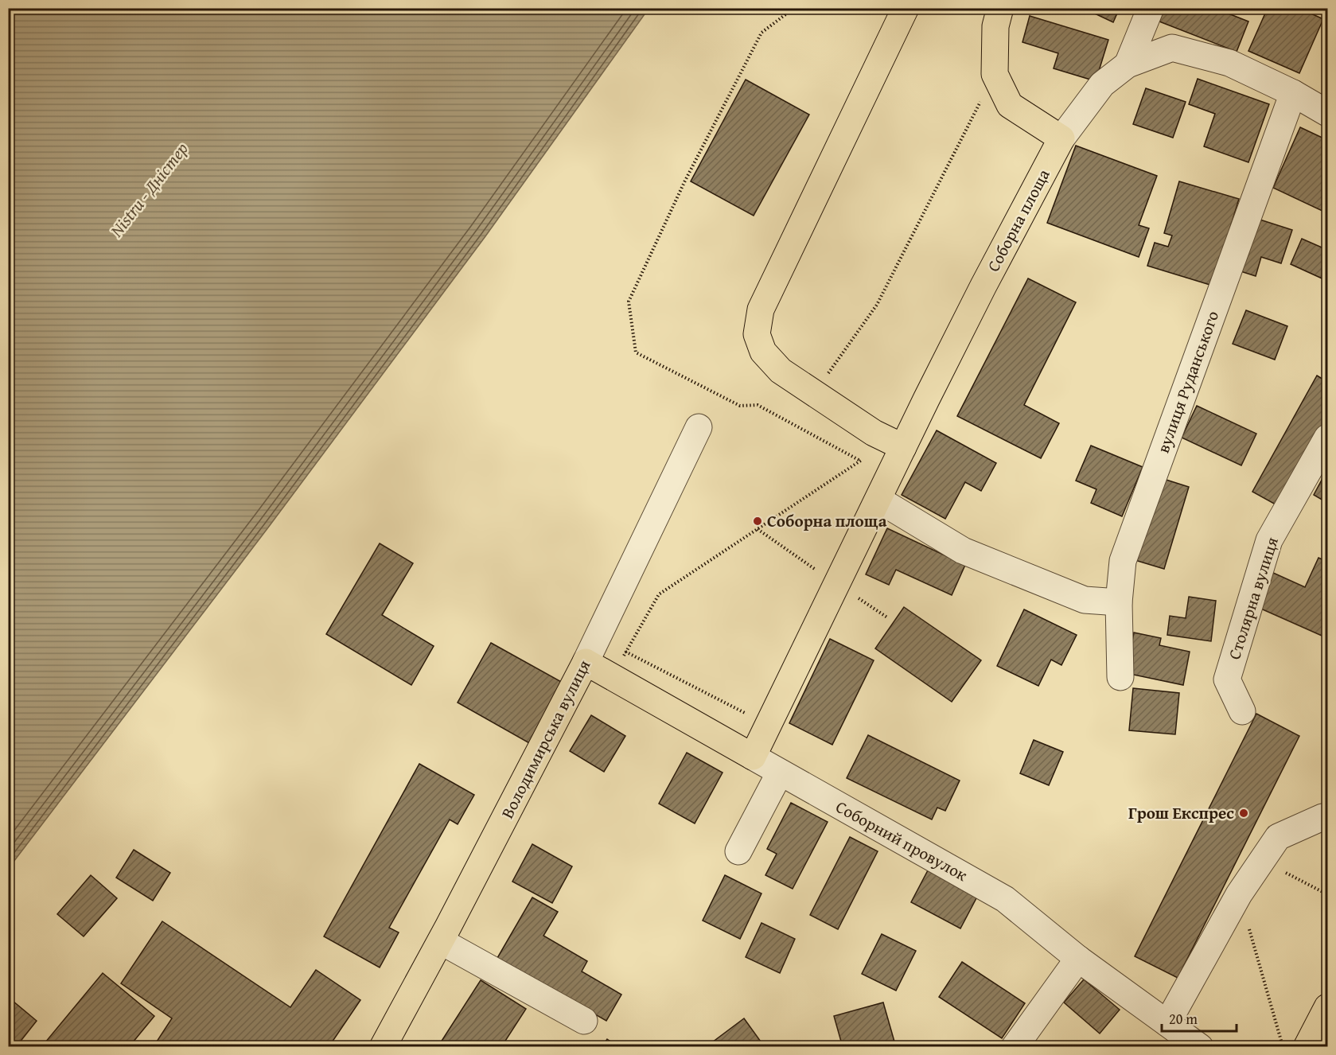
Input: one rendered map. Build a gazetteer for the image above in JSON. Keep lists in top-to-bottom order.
{
  "streets": {
    "main road": ["Соборна площа", "Володимирська вулиця", "Соборний провулок"],
    "street": ["вулиця Руданського", "Столярна вулиця"]
  },
  "crossings": [
    ["Соборна площа", "Соборний провулок"],
    ["Володимирська вулиця", "Соборний провулок"]
  ],
  "water": ["Nistru - Дністер"],
  "places": ["Соборна площа", "Грош Експрес"],
  "scale_bar": "20 m"
}
